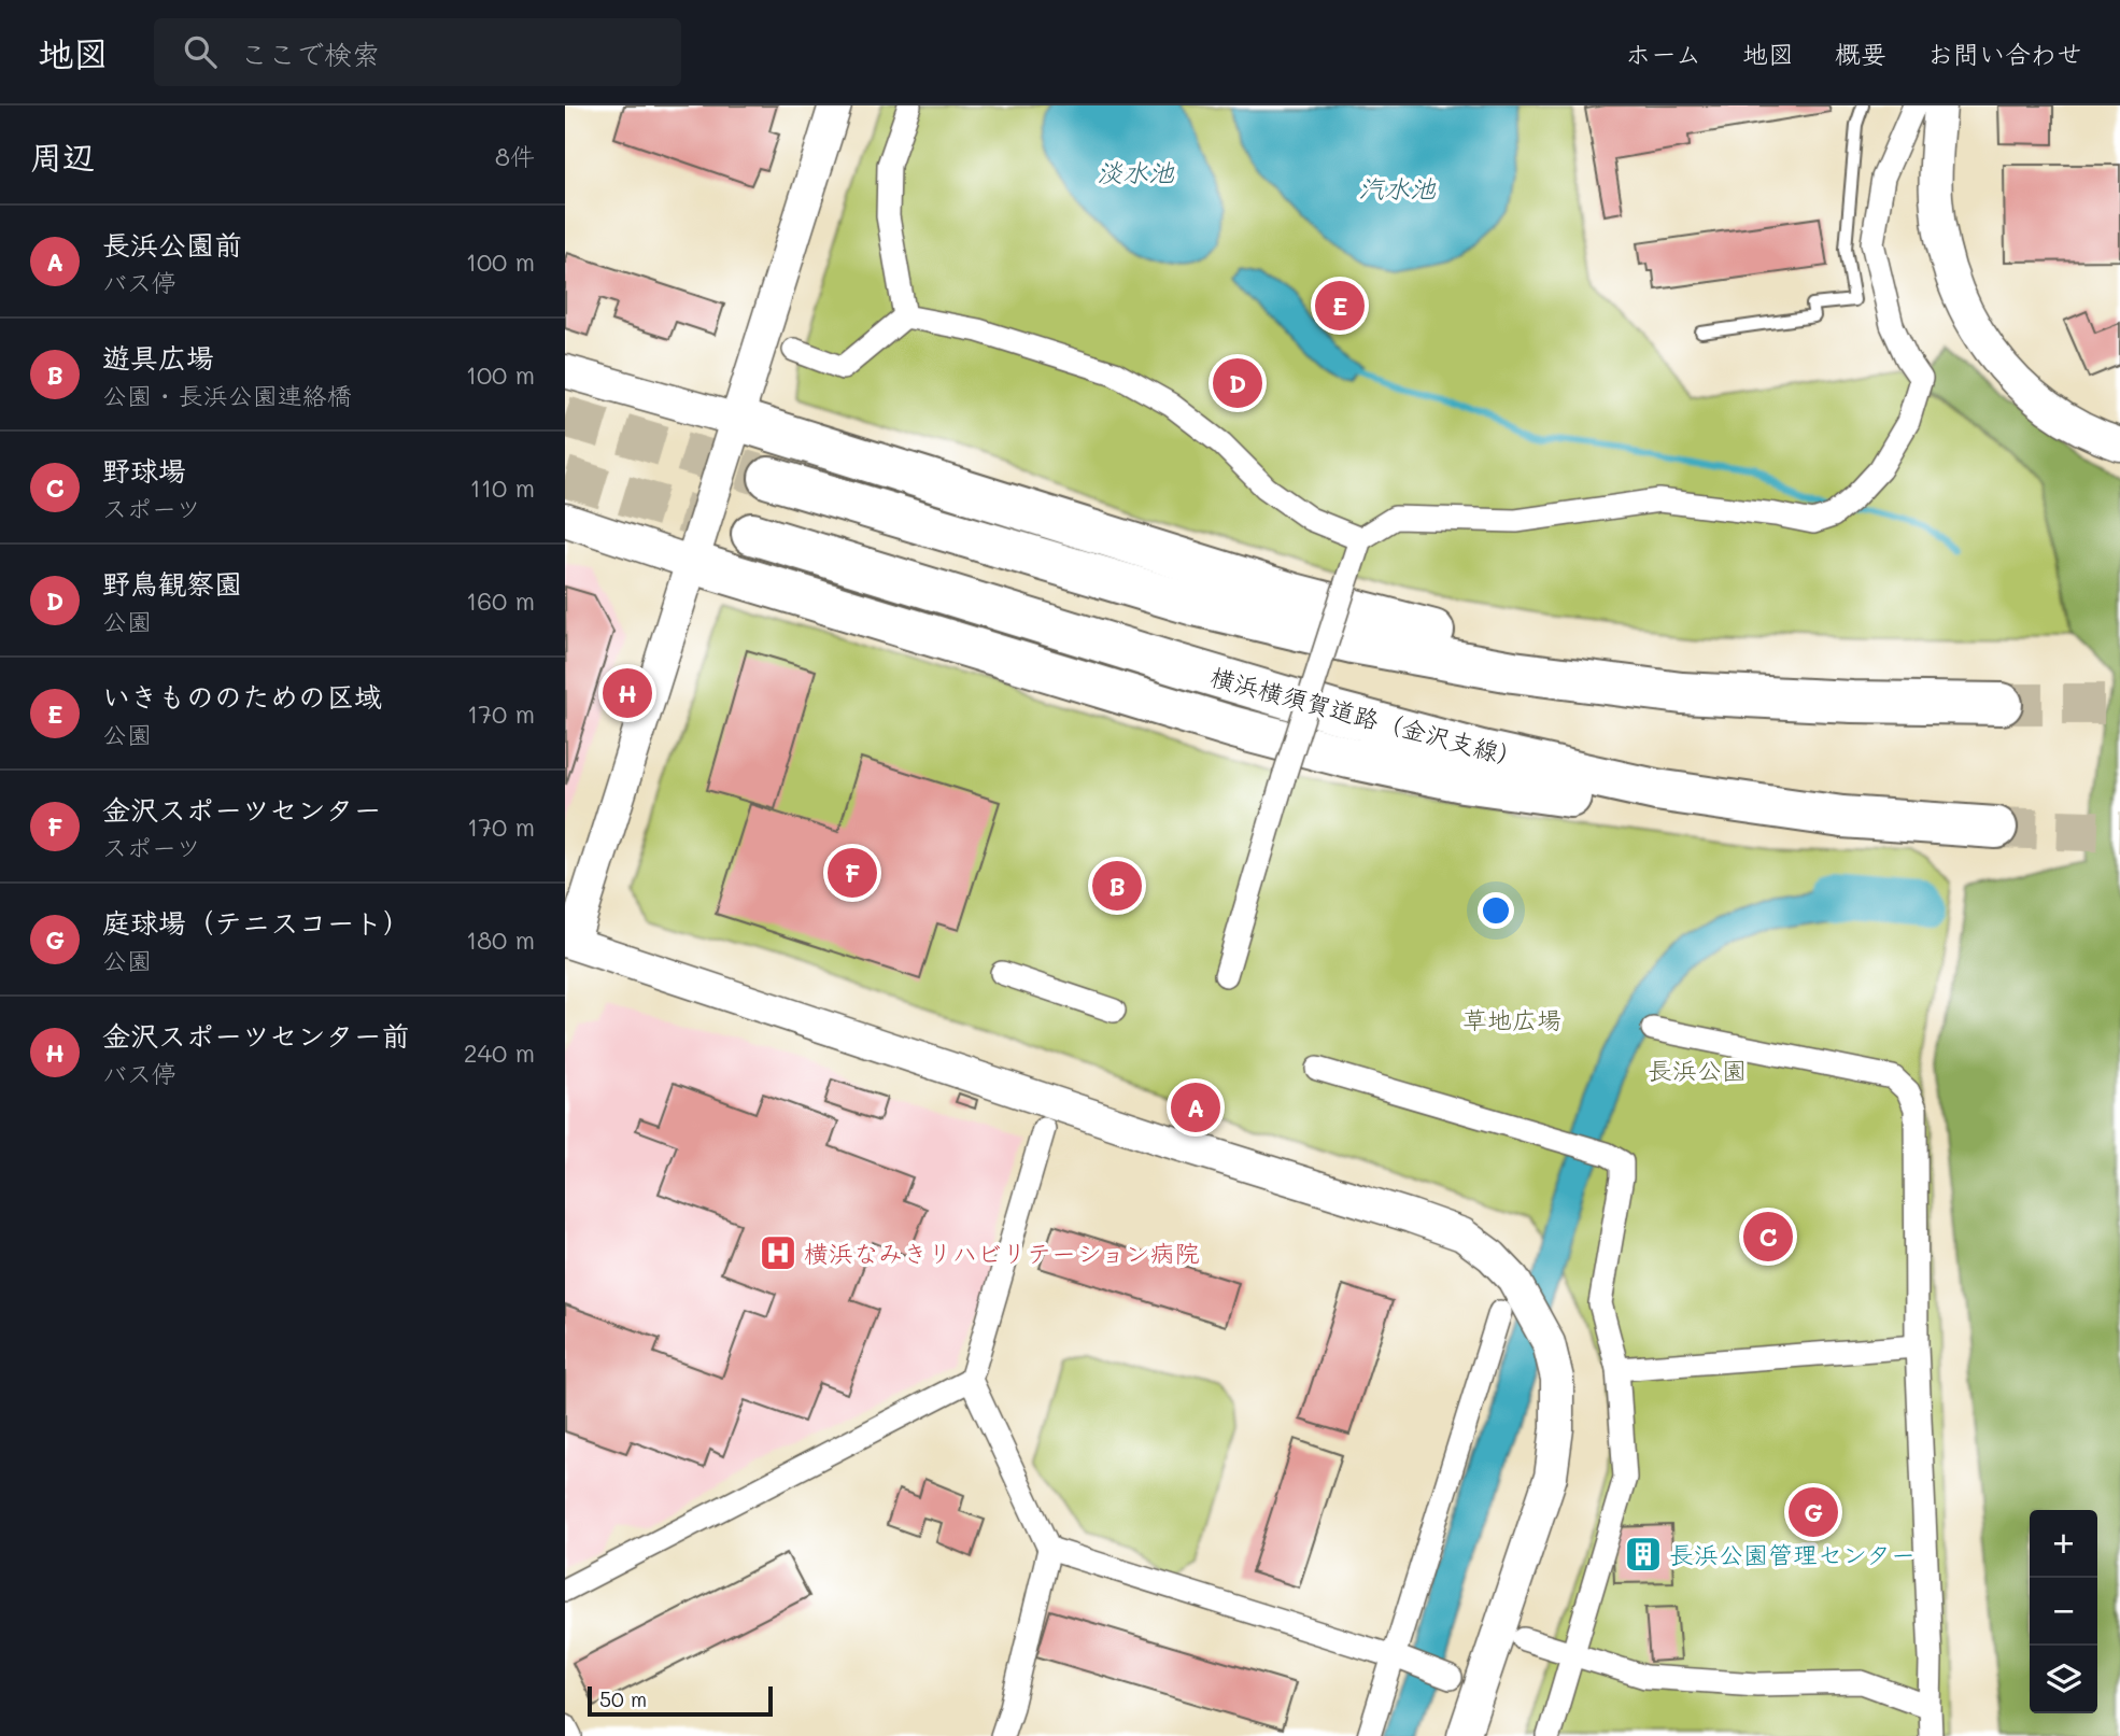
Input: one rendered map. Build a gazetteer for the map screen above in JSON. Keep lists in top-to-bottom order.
{
  "streets": {
    "highway": ["横浜横須賀道路（金沢支線）"]
  },
  "water": ["淡水池", "汽水池"],
  "parks": ["草地広場", "長浜公園"],
  "places": {
    "hospital": ["横浜なみきリハビリテーション病院"],
    "building": ["長浜公園管理センター"]
  },
  "scale_bar": "50 m",
  "page": {
    "header": "地図",
    "search": "ここで検索",
    "nav": [
      "ホーム",
      "地図",
      "概要",
      "お問い合わせ"
    ],
    "heading": ["周辺", "8件"],
    "list": [
      {
        "mark": "A",
        "name": "長浜公園前",
        "note": "バス停",
        "value": "100 m"
      },
      {
        "mark": "B",
        "name": "遊具広場",
        "note": "公園 · 長浜公園連絡橋",
        "value": "100 m"
      },
      {
        "mark": "C",
        "name": "野球場",
        "note": "スポーツ",
        "value": "110 m"
      },
      {
        "mark": "D",
        "name": "野鳥観察園",
        "note": "公園",
        "value": "160 m"
      },
      {
        "mark": "E",
        "name": "いきもののための区域",
        "note": "公園",
        "value": "170 m"
      },
      {
        "mark": "F",
        "name": "金沢スポーツセンター",
        "note": "スポーツ",
        "value": "170 m"
      },
      {
        "mark": "G",
        "name": "庭球場（テニスコート）",
        "note": "公園",
        "value": "180 m"
      },
      {
        "mark": "H",
        "name": "金沢スポーツセンター前",
        "note": "バス停",
        "value": "240 m"
      }
    ],
    "pins": [
      "E",
      "D",
      "H",
      "F",
      "B",
      "A",
      "C",
      "G"
    ],
    "map_buttons": ["+", "−"],
    "scale": "50 m"
  }
}
